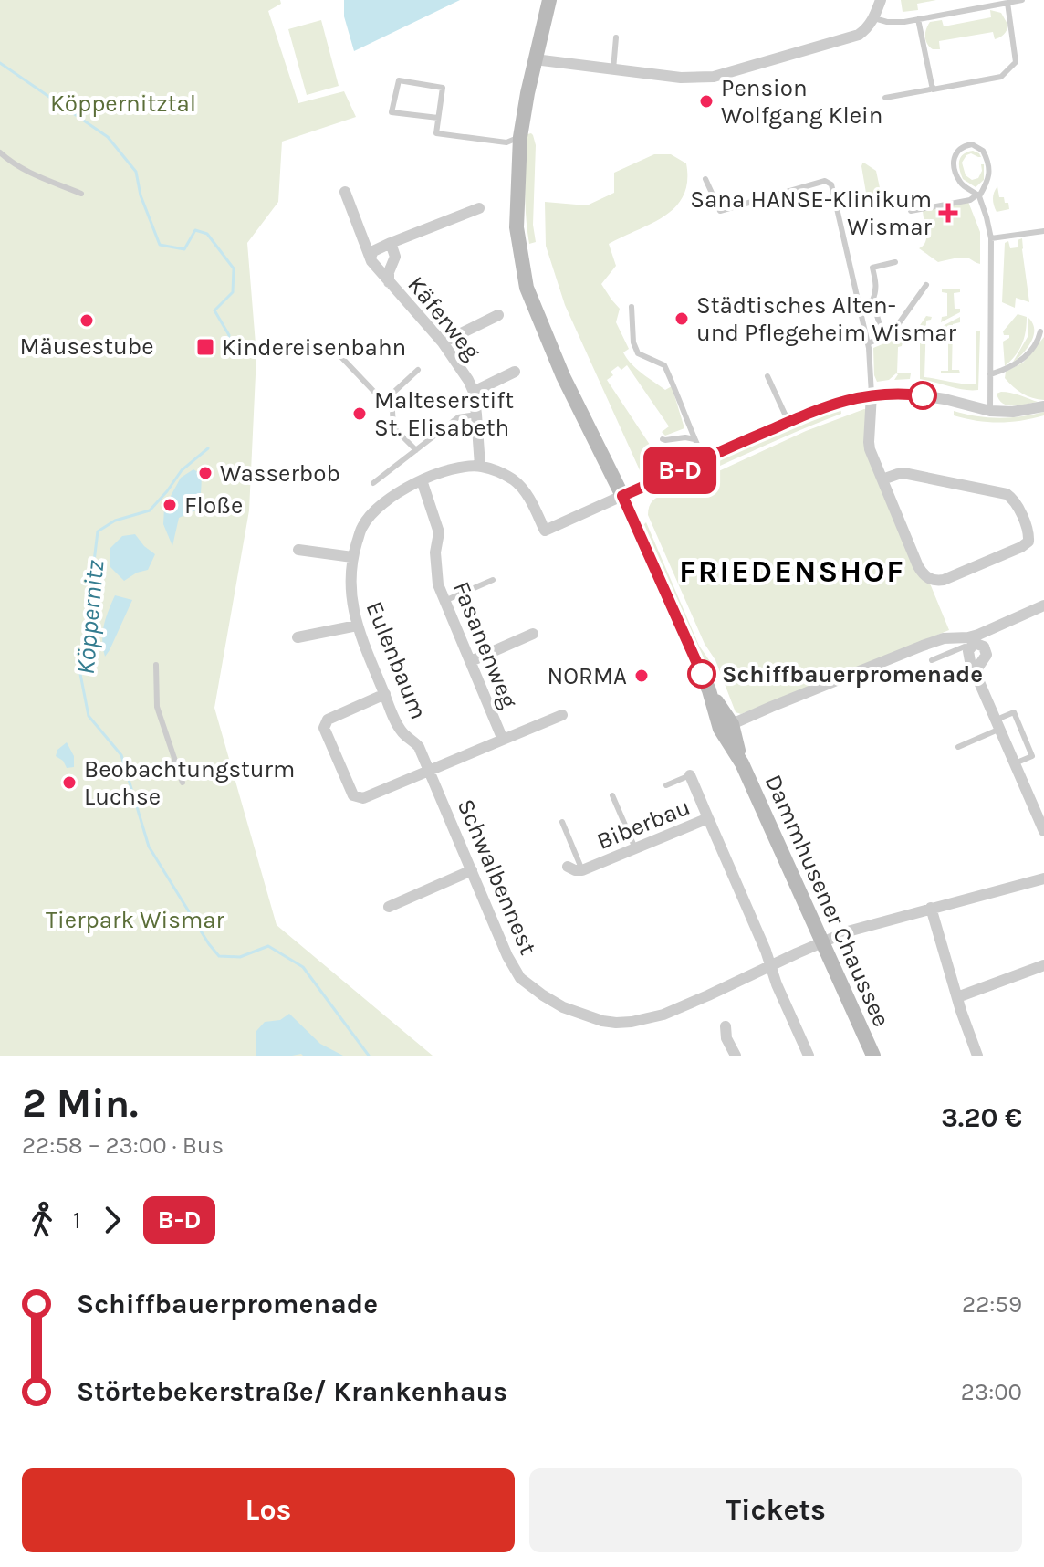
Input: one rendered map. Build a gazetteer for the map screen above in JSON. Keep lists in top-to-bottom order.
{
  "streets": {
    "street": [
      "Käferweg",
      "Fasanenweg",
      "Eulenbaum",
      "Biberbau",
      "Schwalbennest",
      "Dammhusener Chaussee"
    ]
  },
  "crossings": [
    ["Käferweg", "Eulenbaum"],
    ["Fasanenweg", "Eulenbaum"],
    ["Fasanenweg", "Schwalbennest"],
    ["Eulenbaum", "Schwalbennest"],
    ["Biberbau", "Schwalbennest"],
    ["Schwalbennest", "Dammhusener Chaussee"]
  ],
  "districts": ["FRIEDENSHOF"],
  "water": ["Köppernitz"],
  "parks": ["Köppernitztal", "Tierpark Wismar"],
  "places": {
    "other": [
      "Pension Wolfgang Klein",
      "Städtisches Alten- und Pflegeheim Wismar",
      "Mäusestube",
      "Malteserstift St. Elisabeth",
      "Wasserbob",
      "Floße",
      "Schiffbauerpromenade",
      "NORMA",
      "Beobachtungsturm Luchse"
    ],
    "health": ["Sana HANSE-Klinikum Wismar"],
    "transit": ["Kindereisenbahn"]
  },
  "lines": ["bus line B-D"],
  "page": {
    "on_map": "B-D",
    "heading": ["2 Min.", "22:58 – 23:00 · Bus", "3.20 €"],
    "legs": ["1", "B-D"],
    "list": [
      {
        "name": "Schiffbauerpromenade",
        "value": "22:59"
      },
      {
        "name": "Störtebekerstraße/ Krankenhaus",
        "value": "23:00"
      }
    ],
    "buttons": ["Los", "Tickets"]
  }
}
